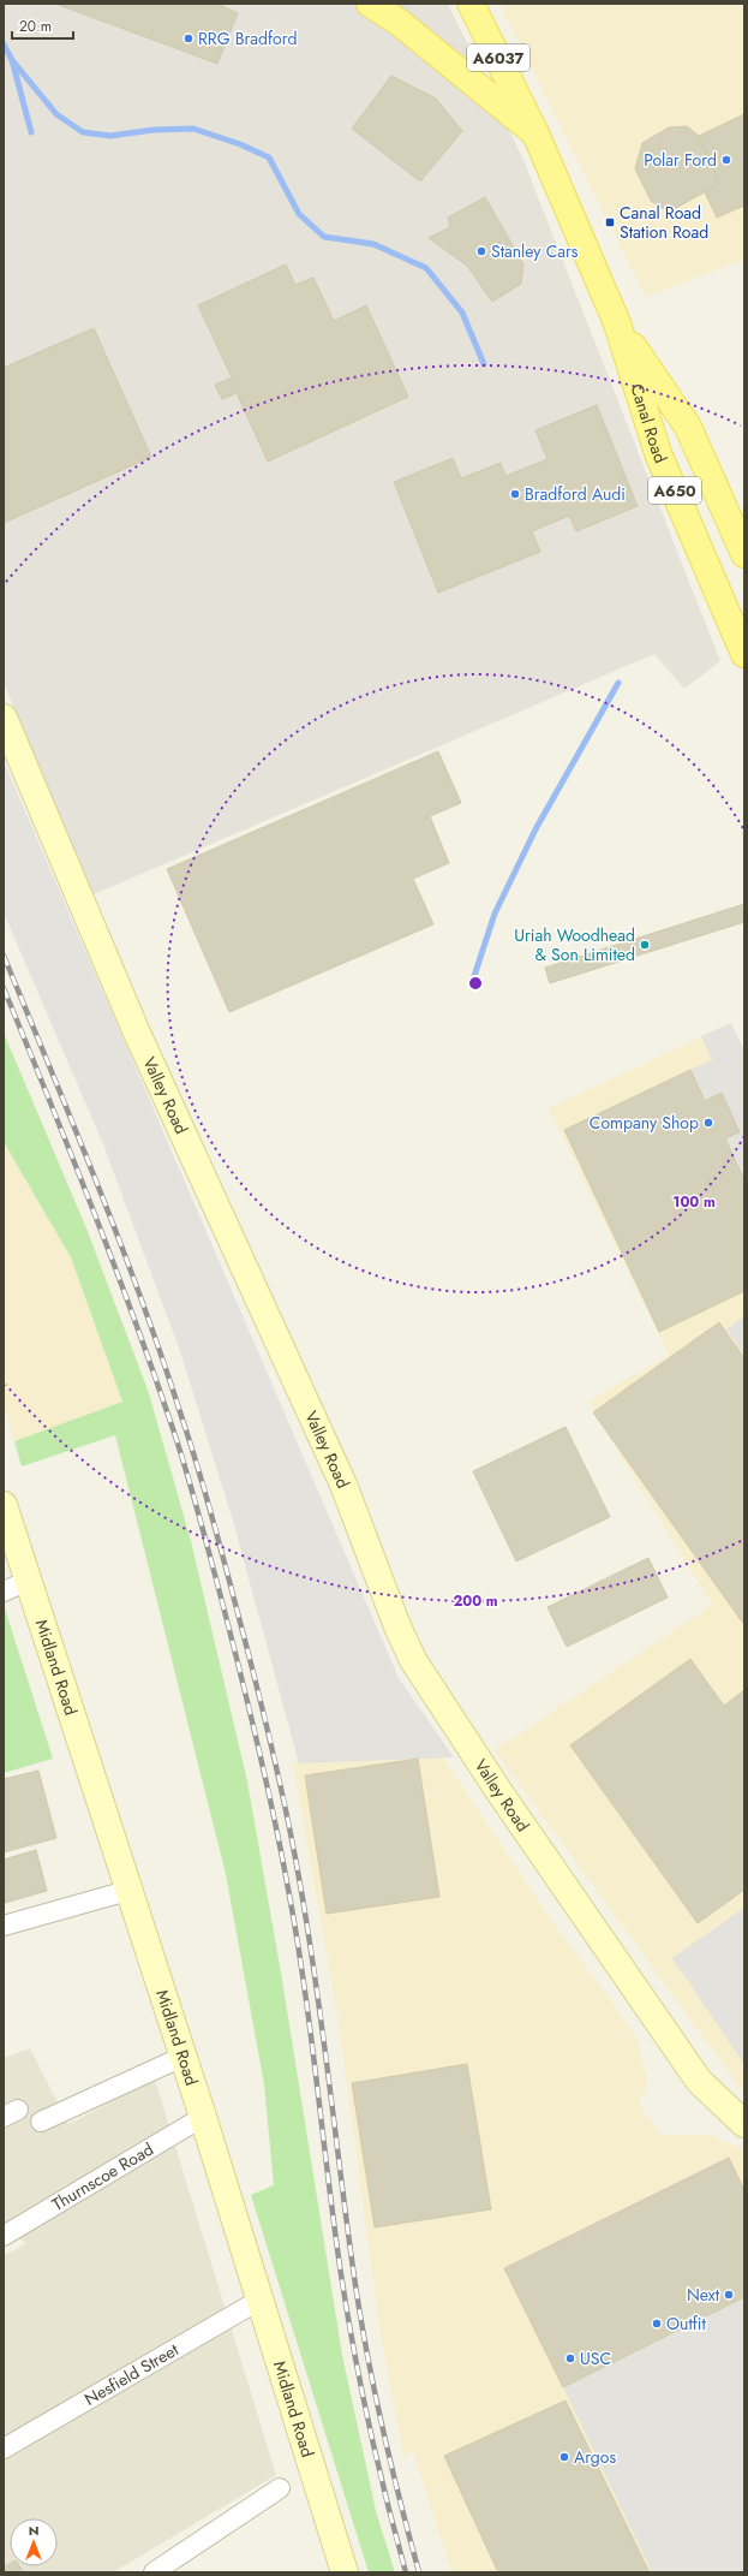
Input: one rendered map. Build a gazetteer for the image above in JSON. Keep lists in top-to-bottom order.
{
  "streets": {
    "main road": ["A6037", "Canal Road", "A650"],
    "street": [
      "Valley Road",
      "Midland Road",
      "Thurnscoe Road",
      "Nesfield Street"
    ]
  },
  "crossings": [
    ["Midland Road", "Thurnscoe Road"],
    ["Midland Road", "Nesfield Street"]
  ],
  "places": {
    "other": [
      "RRG Bradford",
      "Polar Ford",
      "Stanley Cars",
      "Bradford Audi",
      "Uriah Woodhead & Son Limited",
      "Company Shop",
      "Next",
      "Outfit",
      "USC",
      "Argos"
    ],
    "transit": ["Canal Road Station Road"]
  },
  "scale_bar": "20 m",
  "north": "top",
  "rings": ["100 m", "200 m"]
}
